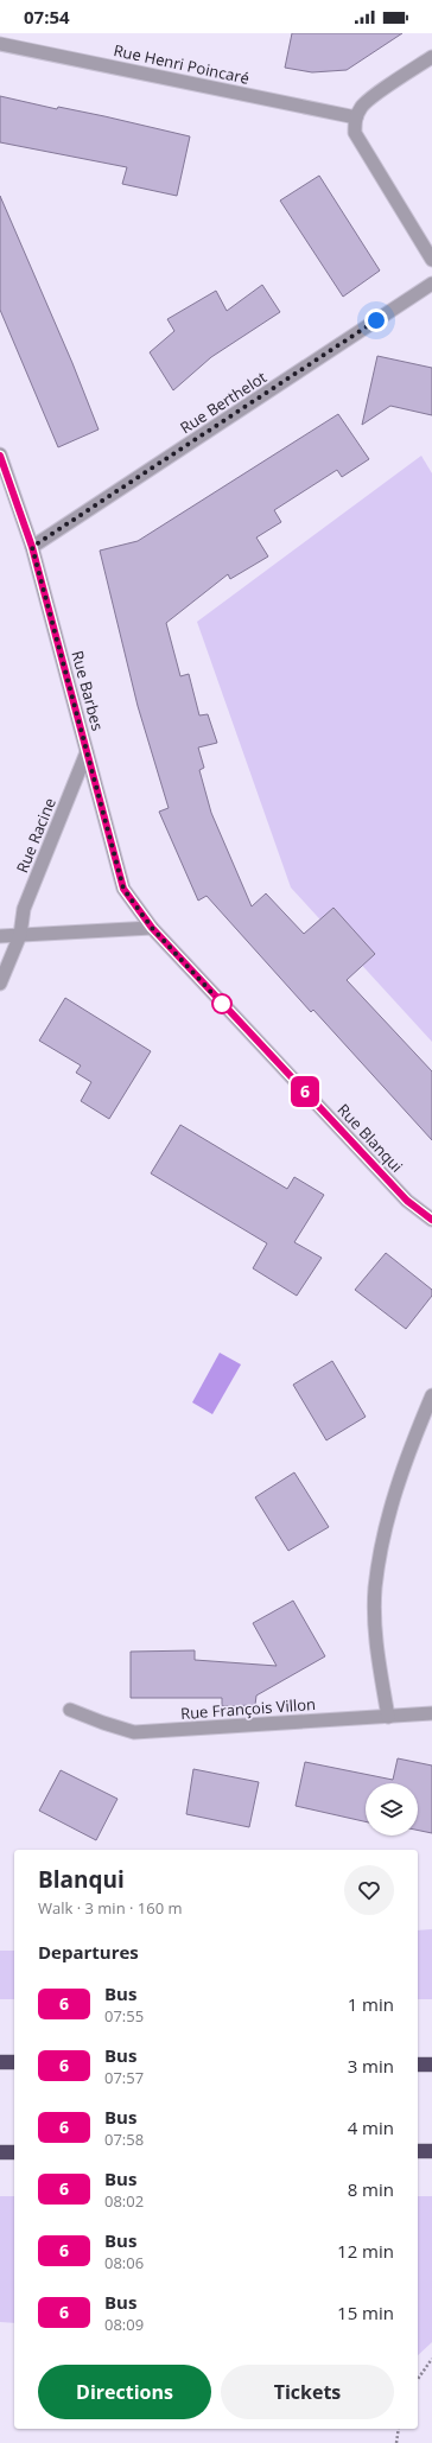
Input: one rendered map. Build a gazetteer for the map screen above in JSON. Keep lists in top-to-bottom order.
{
  "streets": {
    "street": [
      "Rue Henri Poincaré",
      "Rue Berthelot",
      "Rue Barbes",
      "Rue Racine",
      "Rue Blanqui",
      "Rue François Villon"
    ]
  },
  "crossings": [
    ["Rue Berthelot", "Rue Barbes"],
    ["Rue Barbes", "Rue Racine"],
    ["Rue Barbes", "Rue Blanqui"]
  ],
  "lines": ["bus line 6"],
  "page": {
    "status": "07:54",
    "on_map": "6",
    "heading": [
      ["Blanqui", "Walk · 3 min · 160 m"],
      "Departures"
    ],
    "list": [
      {
        "mark": "6",
        "name": "Bus",
        "note": "07:55",
        "value": "1 min"
      },
      {
        "mark": "6",
        "name": "Bus",
        "note": "07:57",
        "value": "3 min"
      },
      {
        "mark": "6",
        "name": "Bus",
        "note": "07:58",
        "value": "4 min"
      },
      {
        "mark": "6",
        "name": "Bus",
        "note": "08:02",
        "value": "8 min"
      },
      {
        "mark": "6",
        "name": "Bus",
        "note": "08:06",
        "value": "12 min"
      },
      {
        "mark": "6",
        "name": "Bus",
        "note": "08:09",
        "value": "15 min"
      }
    ],
    "buttons": ["Directions", "Tickets"]
  }
}
